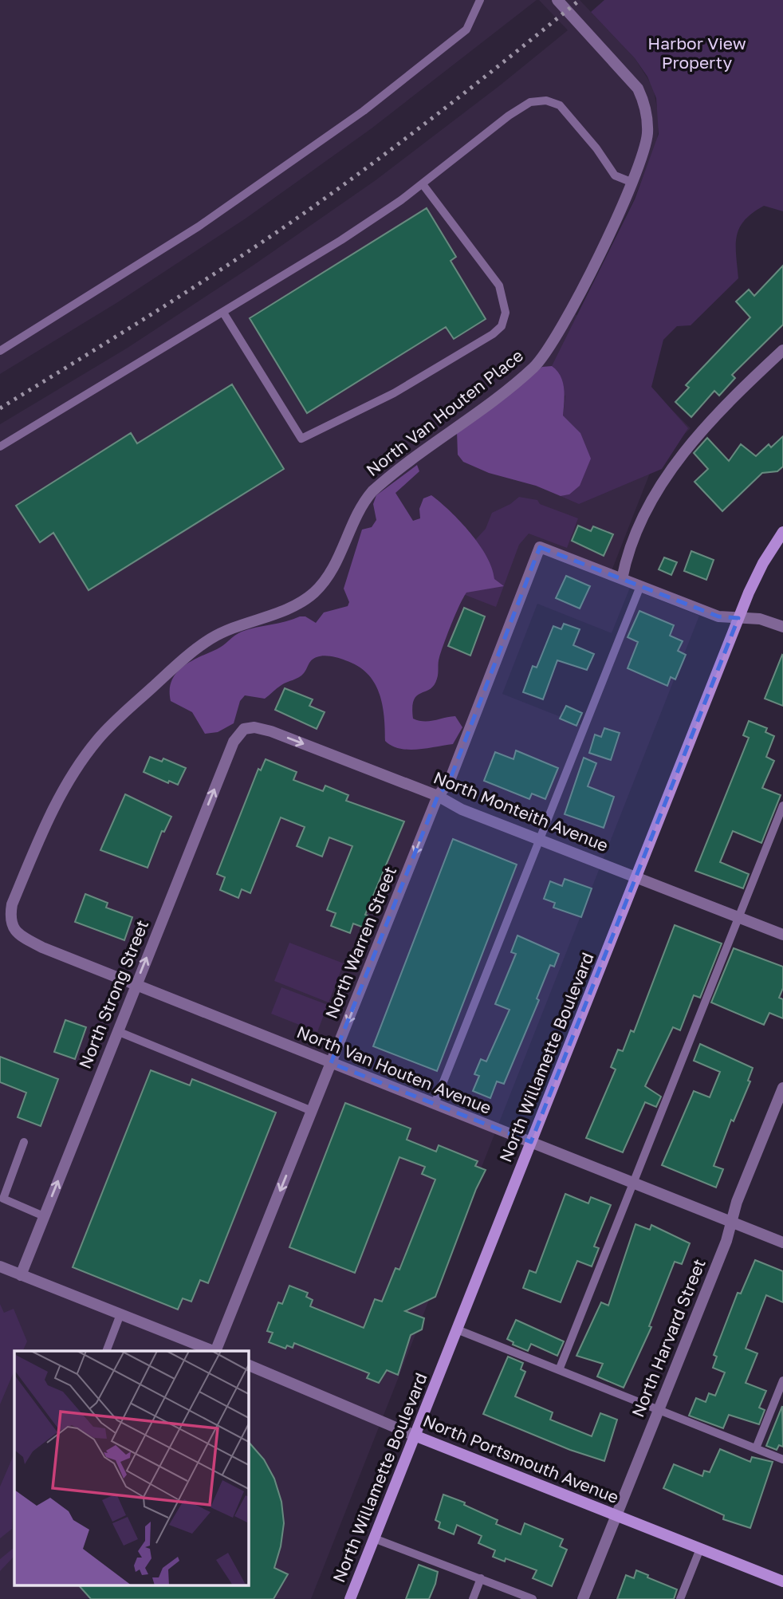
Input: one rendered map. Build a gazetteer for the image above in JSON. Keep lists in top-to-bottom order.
{
  "streets": {
    "main road": ["North Willamette Boulevard", "North Portsmouth Avenue"],
    "street": [
      "North Van Houten Place",
      "North Monteith Avenue",
      "North Warren Street",
      "North Strong Street",
      "North Van Houten Avenue",
      "North Harvard Street"
    ]
  },
  "crossings": [
    ["North Van Houten Place", "North Van Houten Avenue"],
    ["North Monteith Avenue", "North Warren Street"],
    ["North Monteith Avenue", "North Strong Street"],
    ["North Monteith Avenue", "North Willamette Boulevard"],
    ["North Warren Street", "North Van Houten Avenue"],
    ["North Strong Street", "North Van Houten Avenue"],
    ["North Willamette Boulevard", "North Van Houten Avenue"],
    ["North Willamette Boulevard", "North Portsmouth Avenue"],
    ["North Van Houten Avenue", "North Harvard Street"],
    ["North Harvard Street", "North Portsmouth Avenue"]
  ],
  "one_way": ["North Monteith Avenue", "North Warren Street", "North Strong Street"],
  "parks": ["Harbor View Property"]
}
